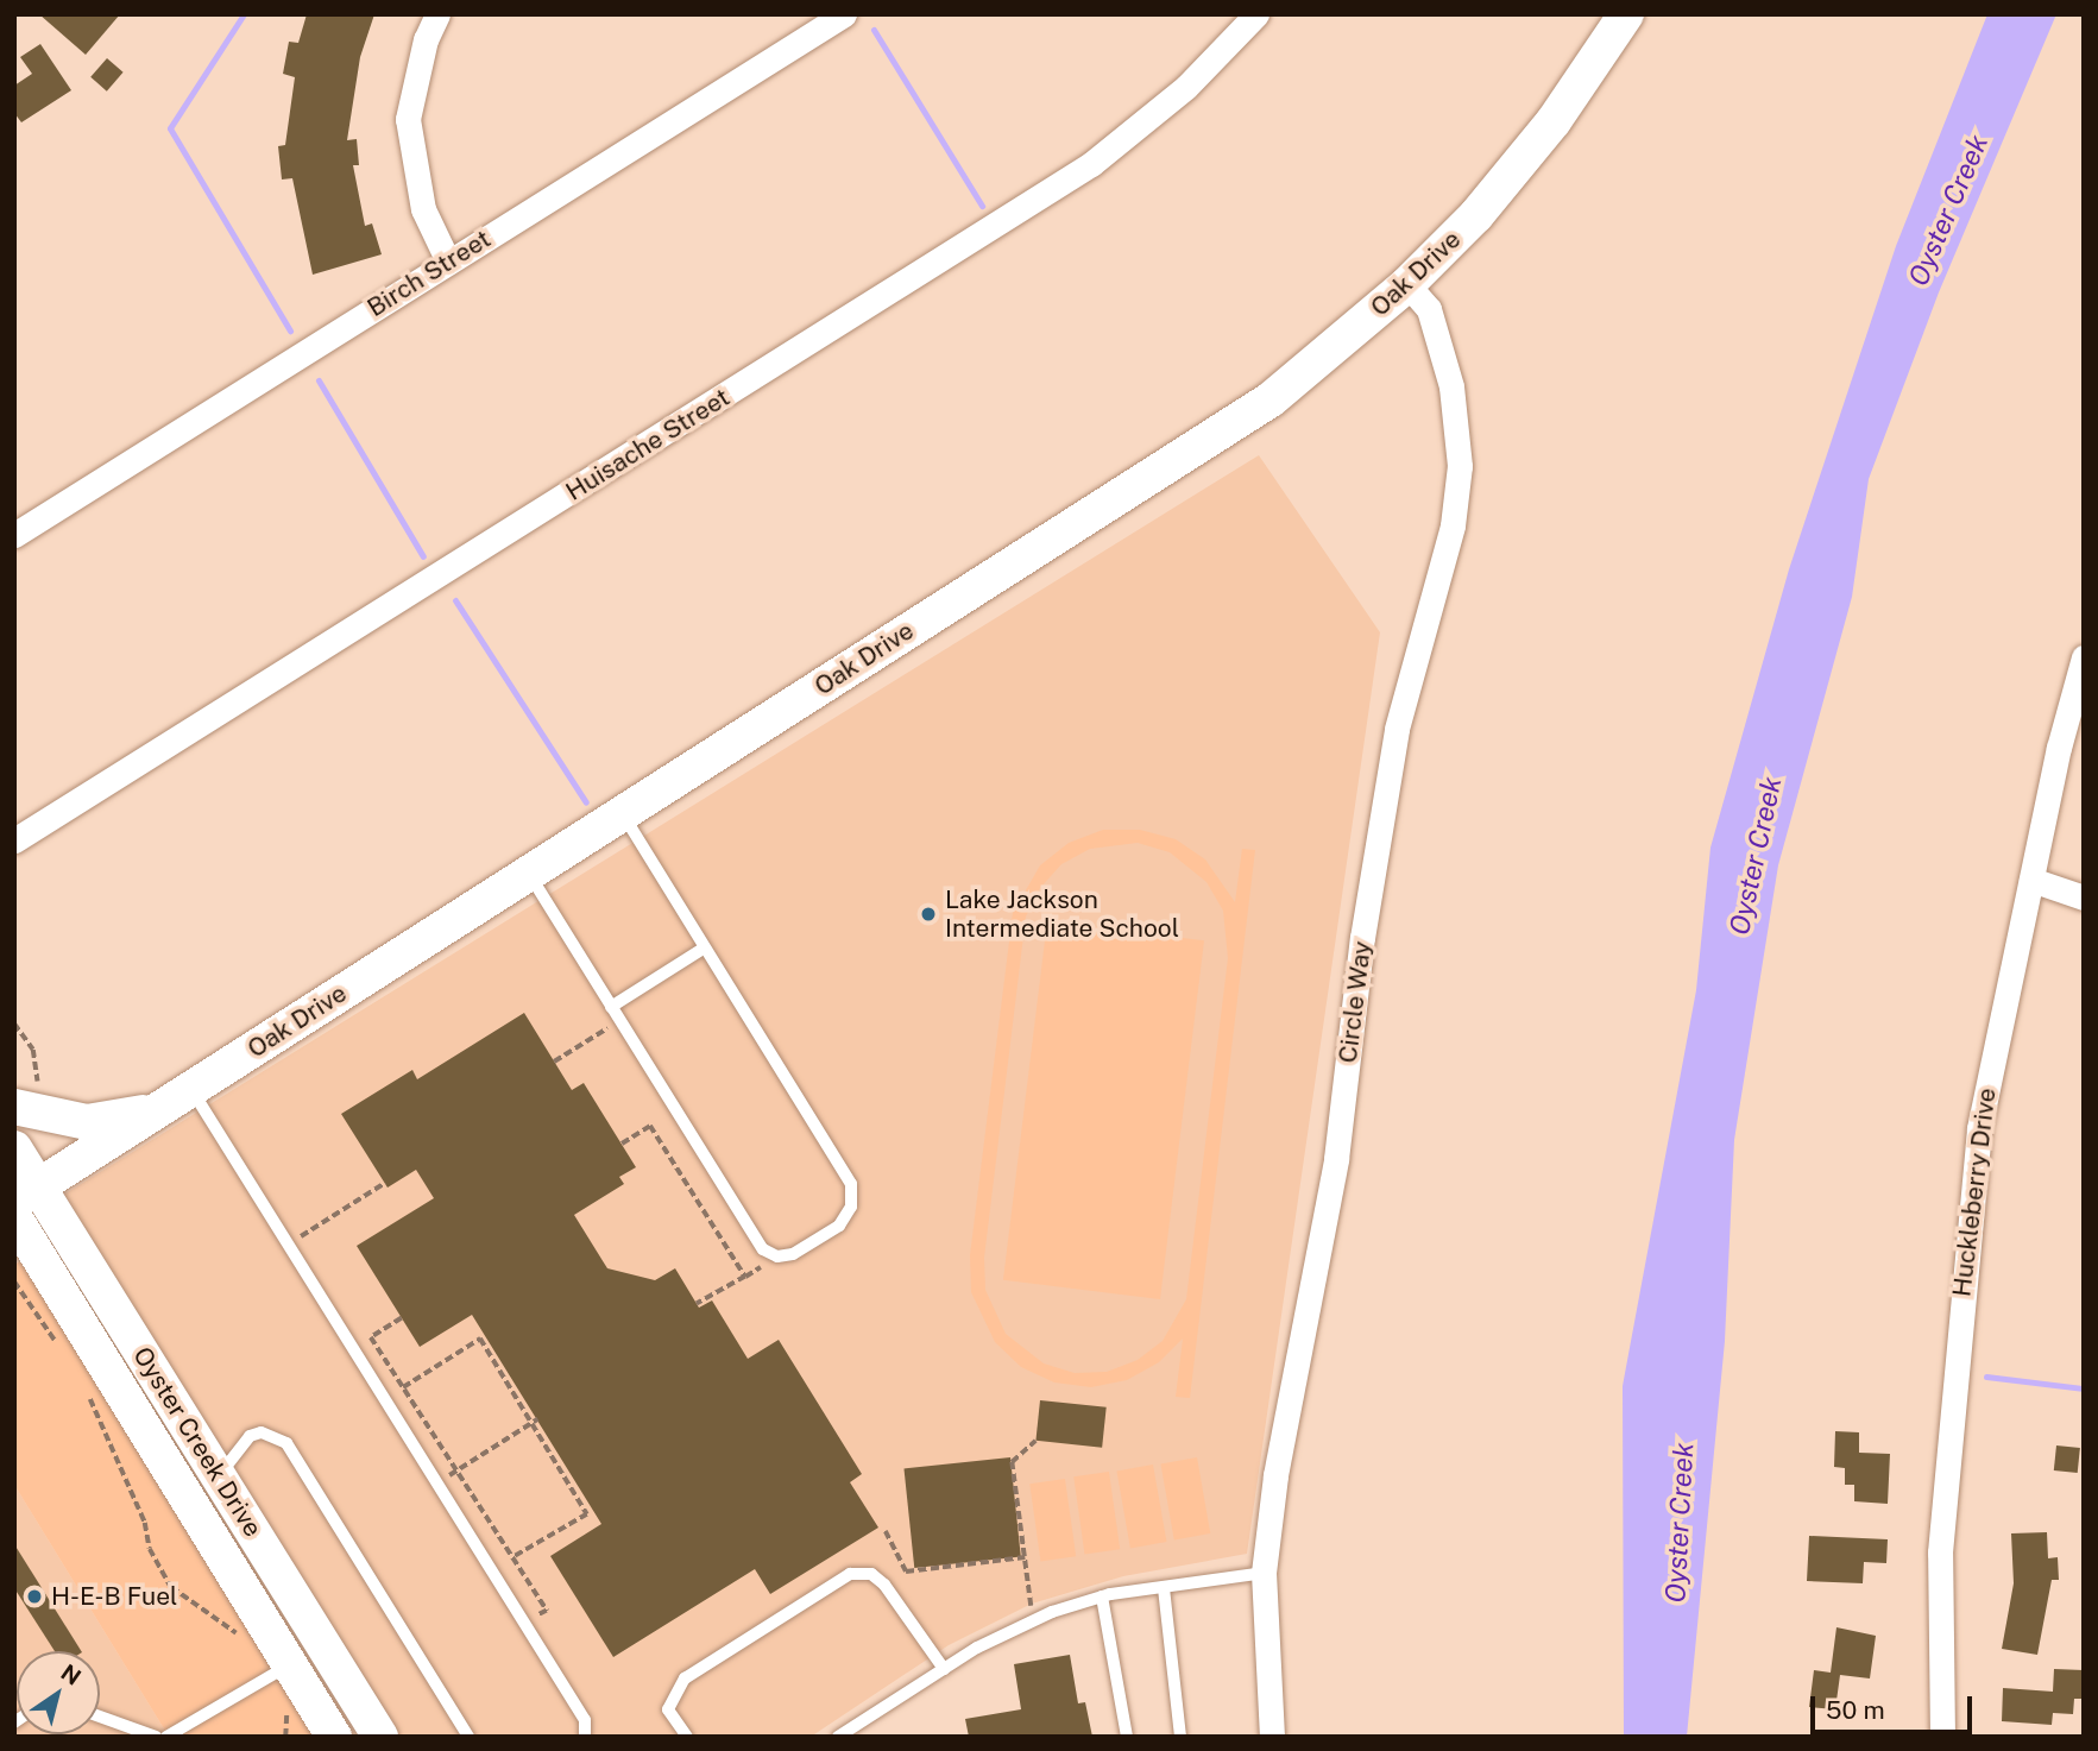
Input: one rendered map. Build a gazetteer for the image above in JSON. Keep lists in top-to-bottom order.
{
  "streets": {
    "street": [
      "Birch Street",
      "Oak Drive",
      "Huisache Street",
      "Circle Way",
      "Huckleberry Drive",
      "Oyster Creek Drive"
    ]
  },
  "crossings": [
    ["Oak Drive", "Circle Way"],
    ["Oak Drive", "Oyster Creek Drive"]
  ],
  "water": ["Oyster Creek"],
  "places": ["Lake Jackson Intermediate School", "H-E-B Fuel"],
  "scale_bar": "50 m",
  "north": "top right"
}
